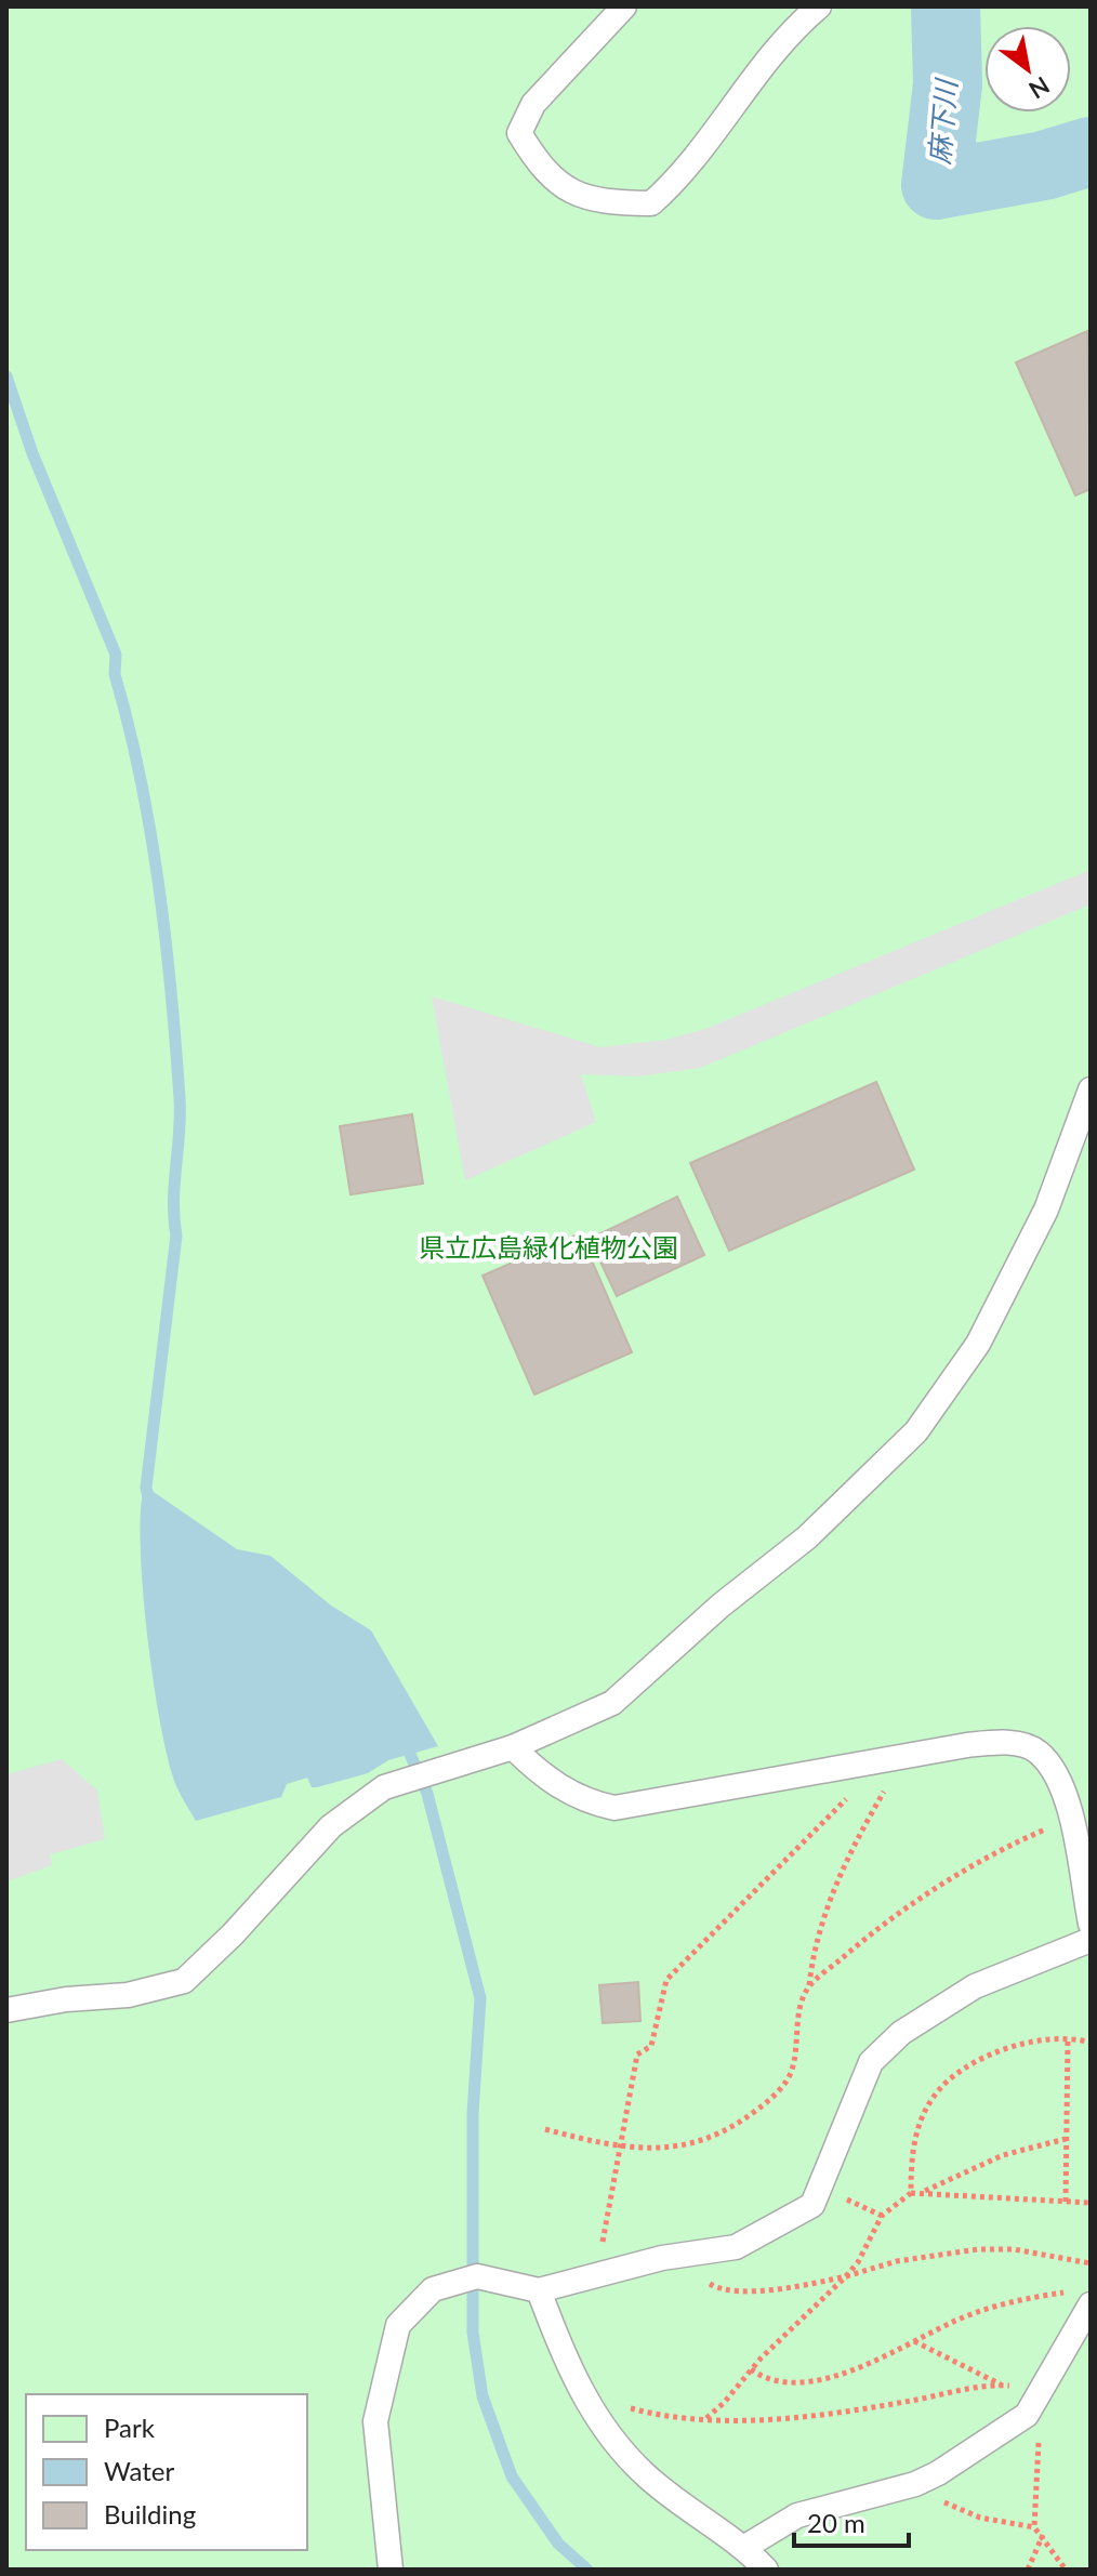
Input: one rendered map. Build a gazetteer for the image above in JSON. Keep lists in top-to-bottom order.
{
  "water": ["麻下川"],
  "parks": ["県立広島緑化植物公園"],
  "legend": ["Park", "Water", "Building"],
  "scale_bar": "20 m",
  "north": "bottom right"
}
